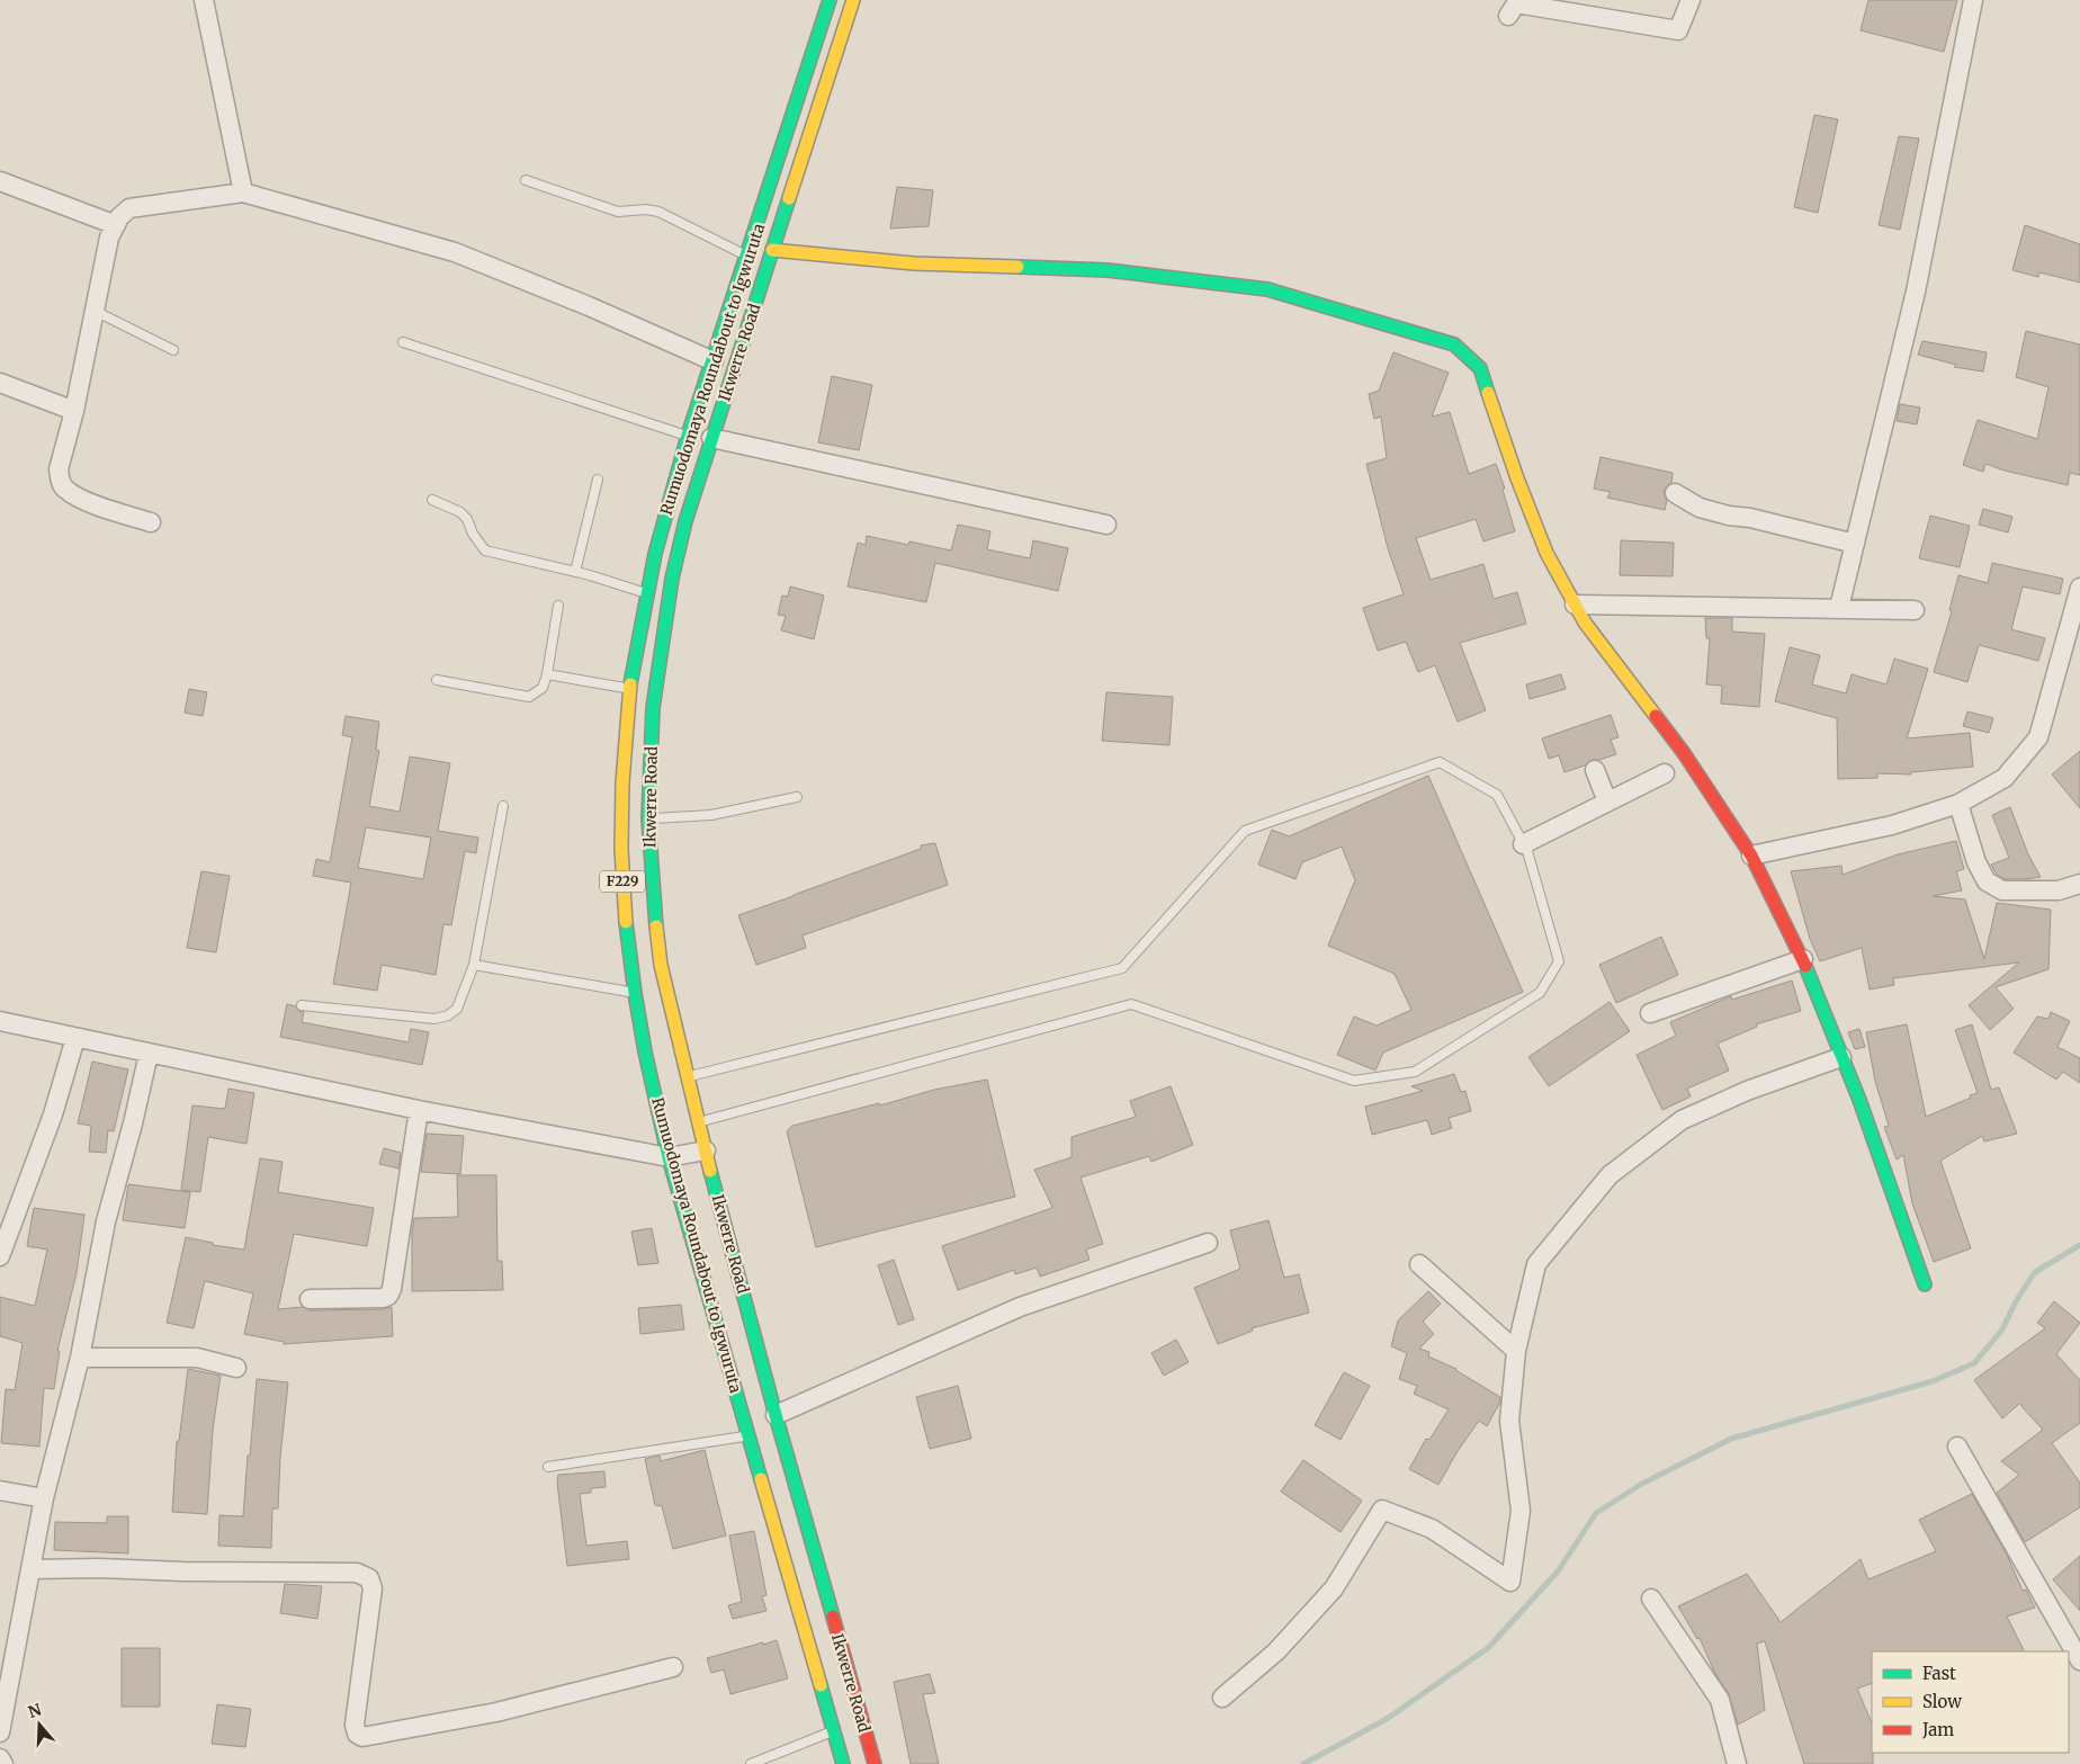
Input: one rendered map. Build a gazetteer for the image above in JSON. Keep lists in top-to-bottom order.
{
  "streets": {
    "main road": ["Ikwerre Road", "Rumuodomaya Roundabout to Igwuruta", "F229"]
  },
  "legend": ["Fast", "Slow", "Jam"],
  "north": "top"
}
